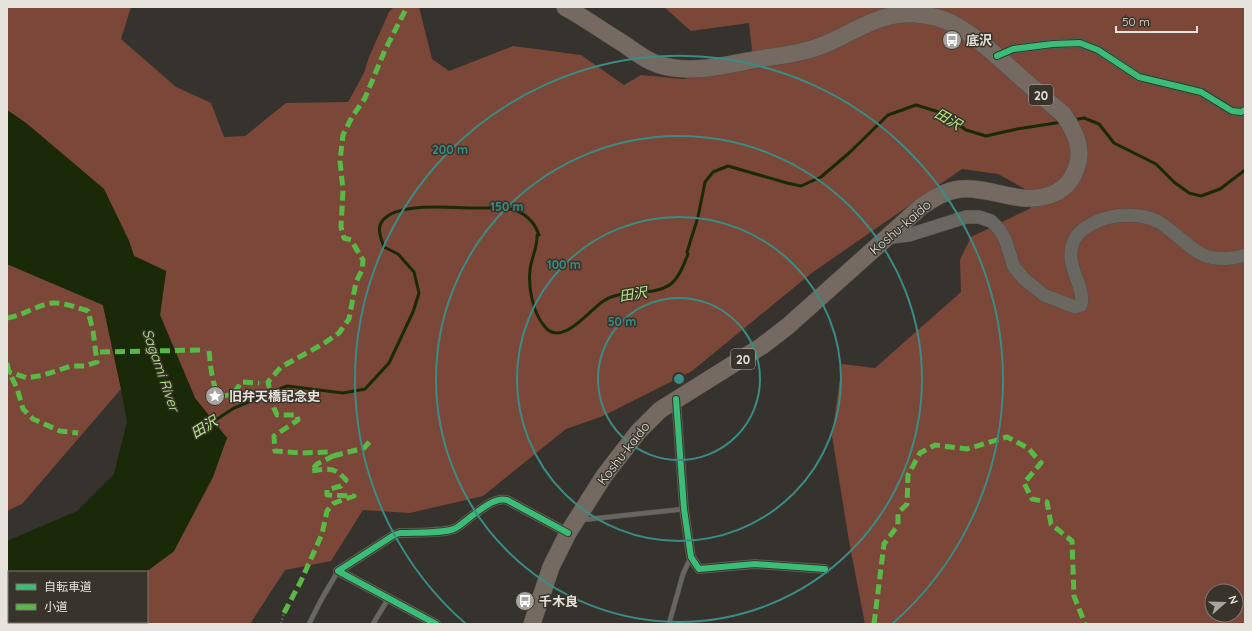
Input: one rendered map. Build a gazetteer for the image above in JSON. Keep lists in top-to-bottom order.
{
  "streets": {
    "highway": ["20", "Koshu-kaido"]
  },
  "water": ["田沢", "Sagami River"],
  "places": {
    "bus stop": ["底沢", "千木良"],
    "place": ["旧弁天橋記念史"]
  },
  "legend": ["自転車道", "小道"],
  "scale_bar": "50 m",
  "north": "right",
  "rings": [
    "200 m",
    "150 m",
    "100 m",
    "50 m"
  ]
}
